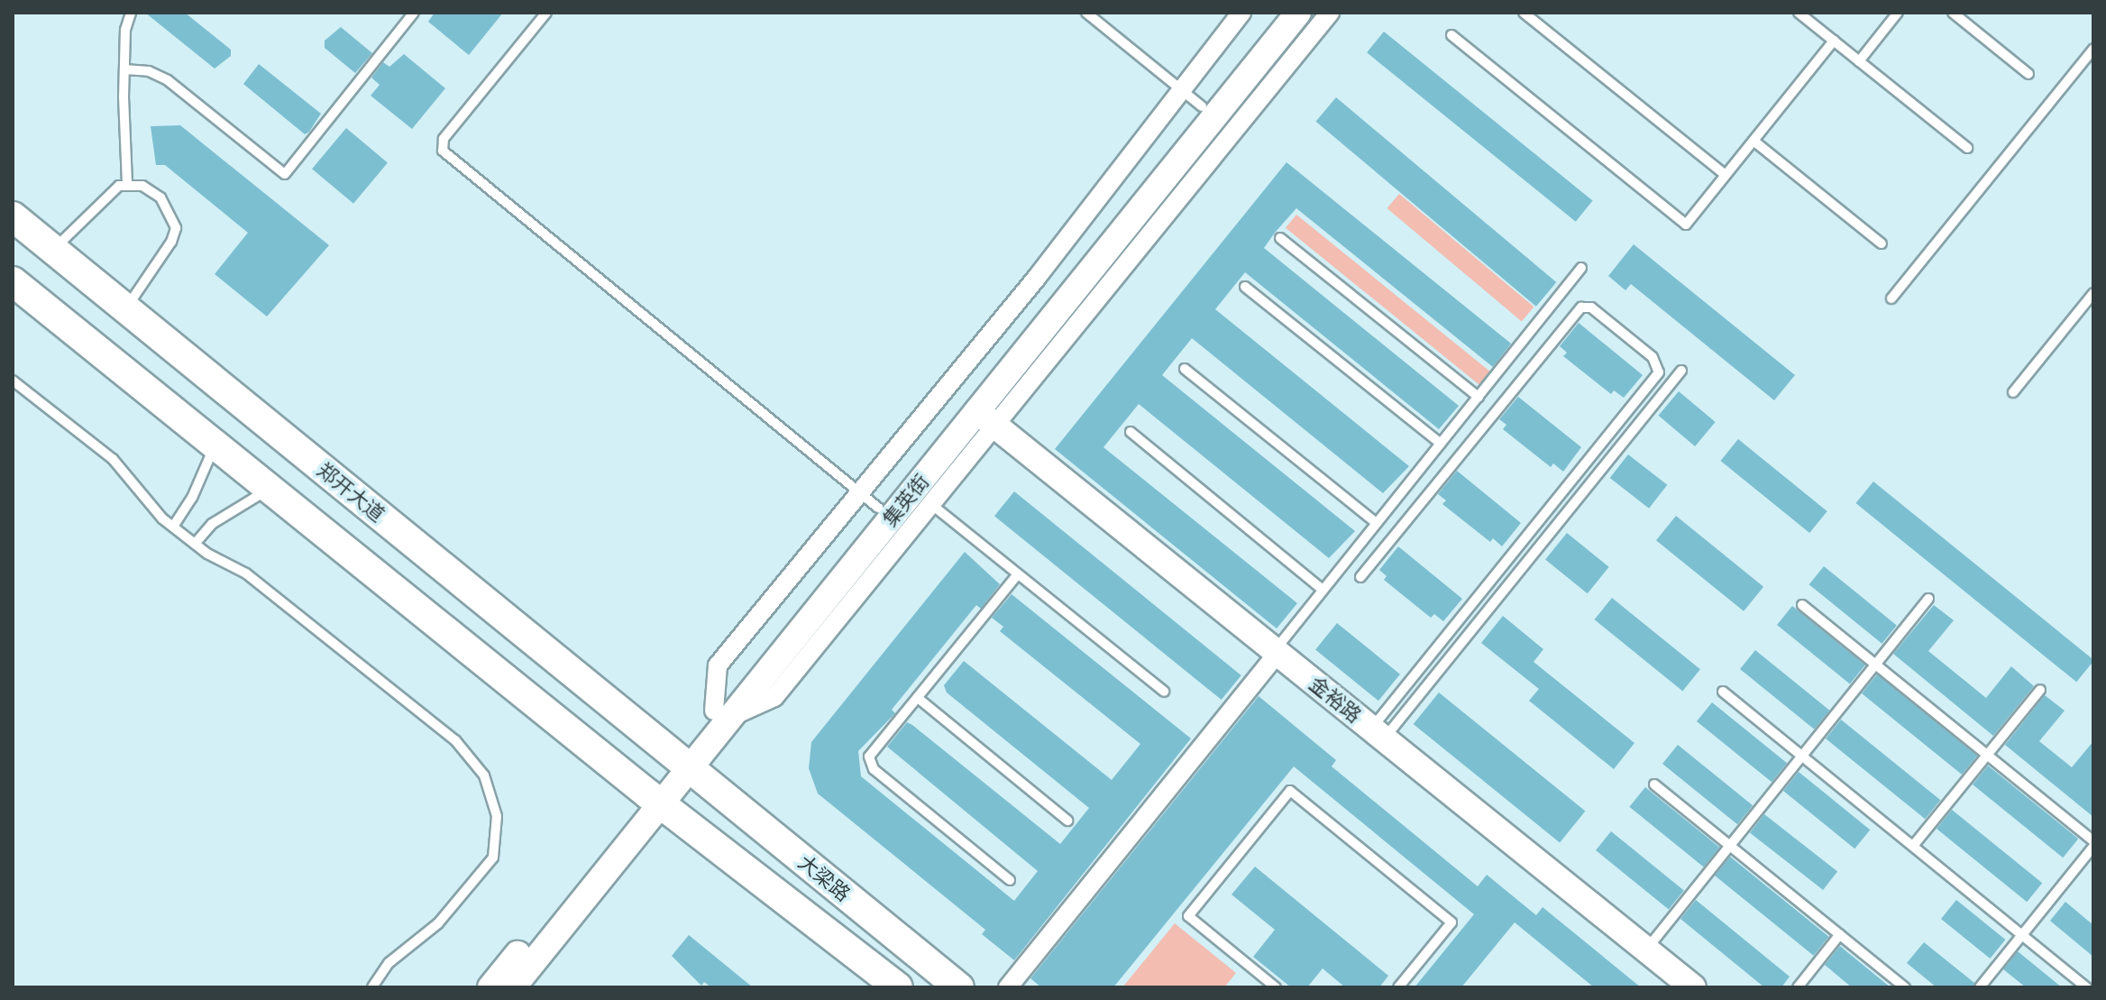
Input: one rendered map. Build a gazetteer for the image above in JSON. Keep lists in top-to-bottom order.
{
  "streets": {
    "main road": [
      "郑开大道",
      "集英街",
      "金裕路",
      "大梁路"
    ]
  },
  "crossings": [
    ["郑开大道", "集英街"],
    ["郑开大道", "大梁路"],
    ["集英街", "金裕路"],
    ["集英街", "大梁路"]
  ]
}
